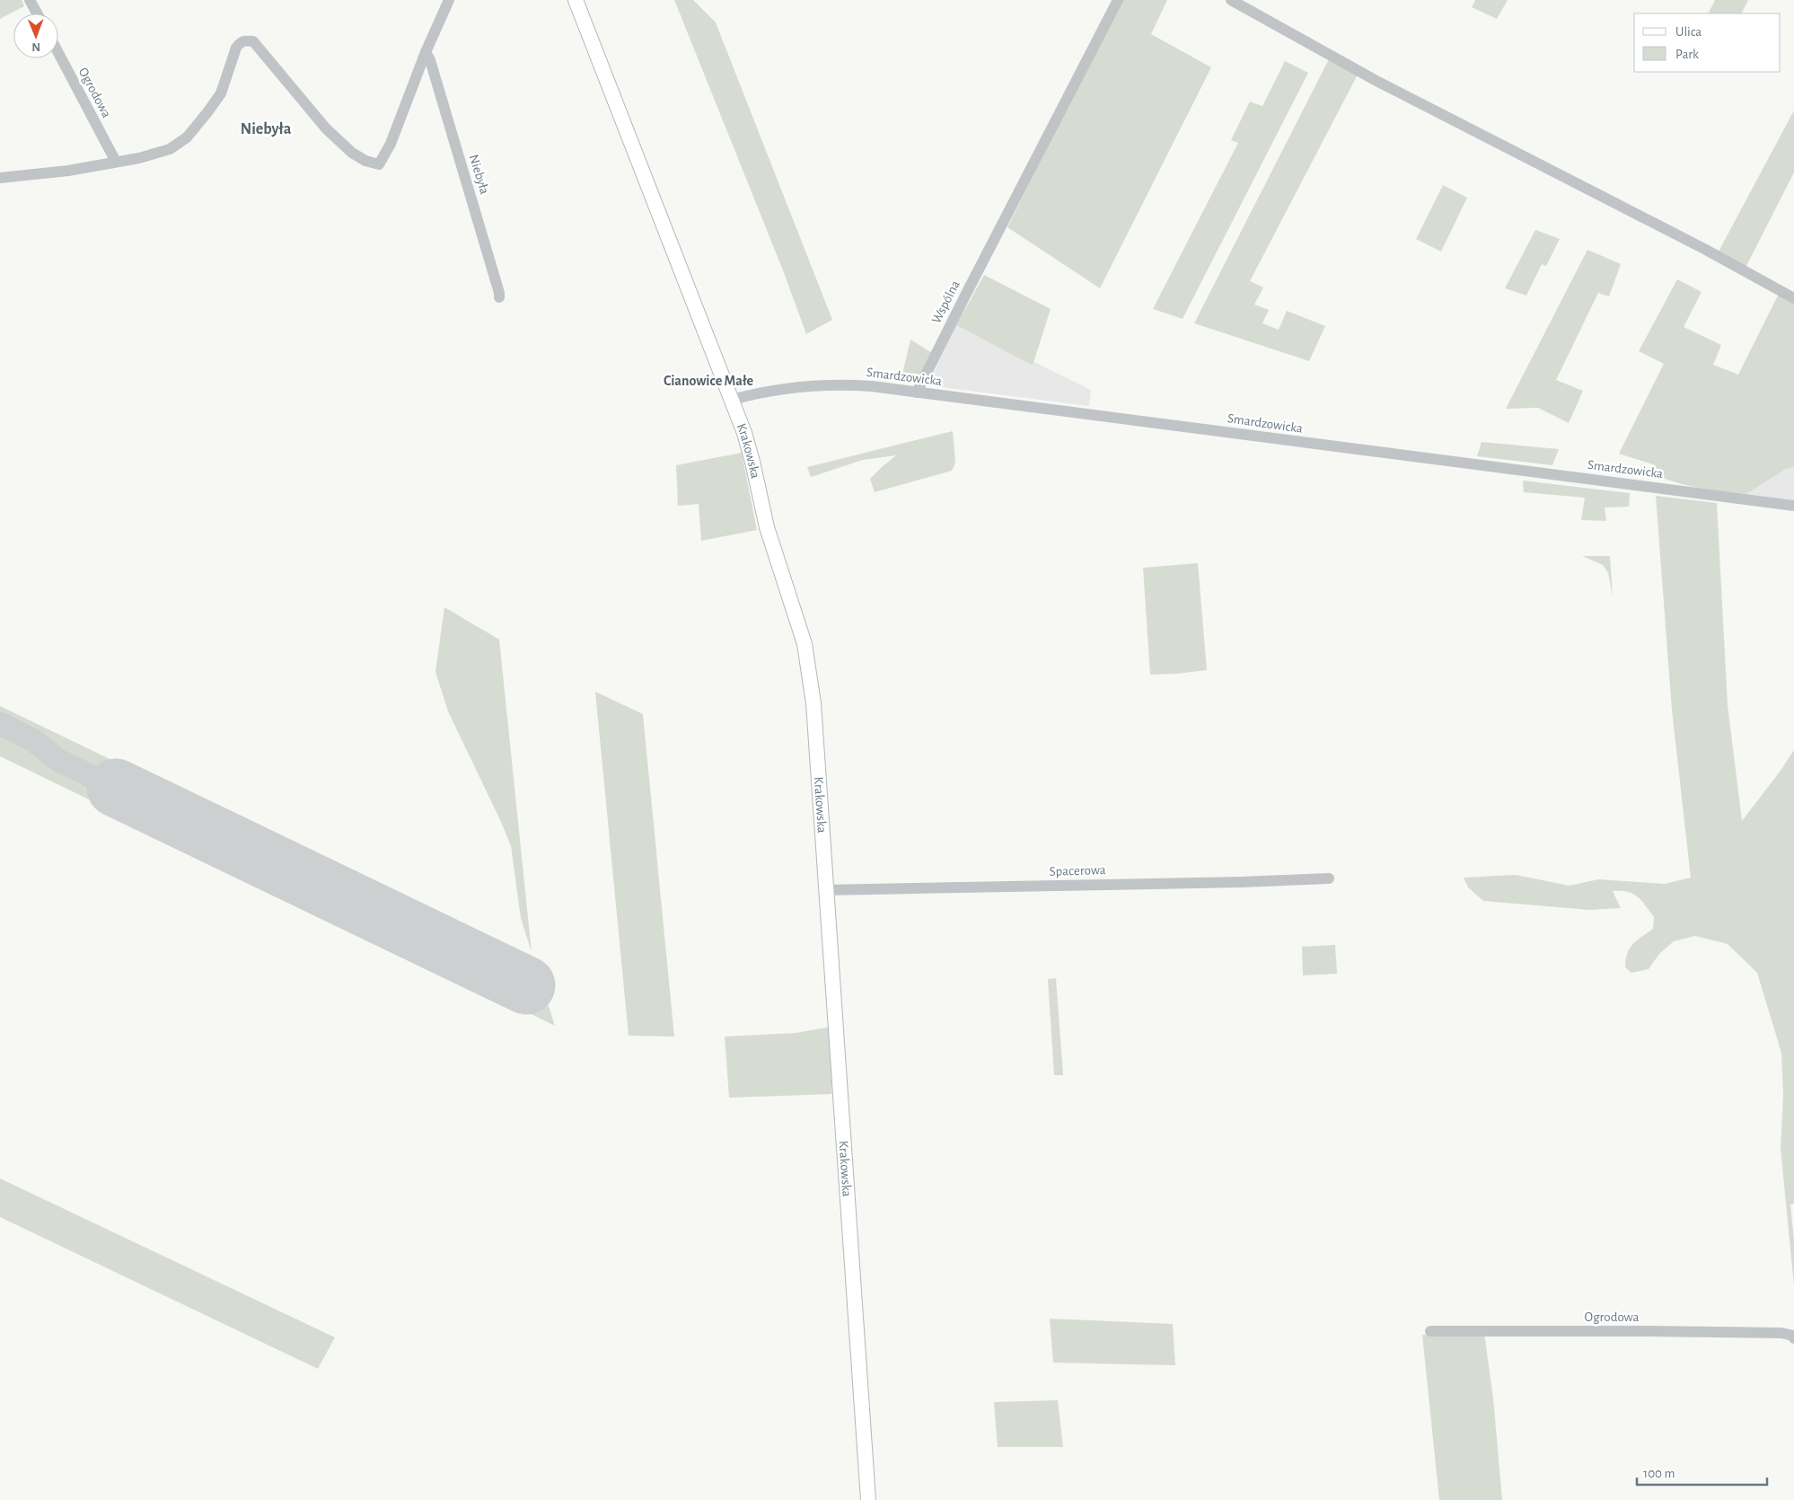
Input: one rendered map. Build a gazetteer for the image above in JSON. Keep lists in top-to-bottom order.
{
  "streets": {
    "main road": ["Krakowska"],
    "street": [
      "Ogrodowa",
      "Niebyła",
      "Wspólna",
      "Smardzowicka",
      "Spacerowa"
    ]
  },
  "crossings": [
    ["Wspólna", "Smardzowicka"],
    ["Smardzowicka", "Krakowska"],
    ["Krakowska", "Spacerowa"]
  ],
  "districts": ["Niebyła", "Cianowice Małe"],
  "legend": ["Ulica", "Park"],
  "scale_bar": "100 m",
  "north": "bottom"
}
